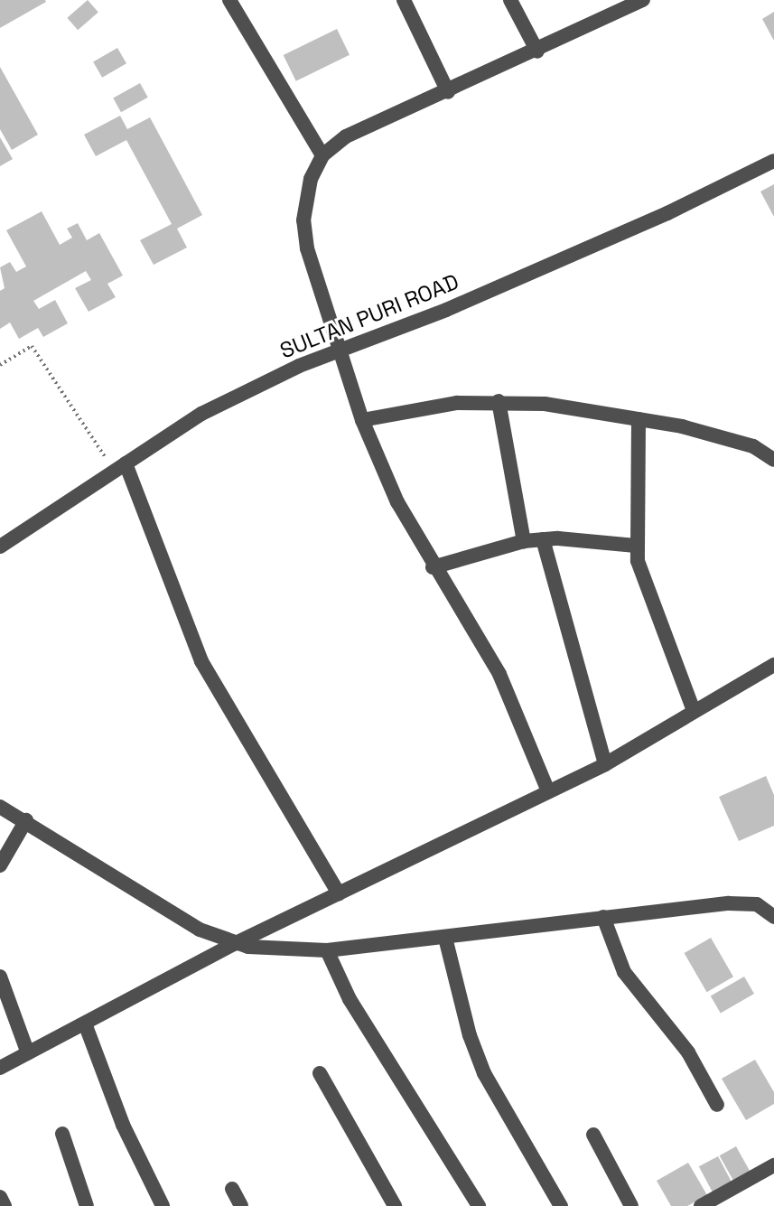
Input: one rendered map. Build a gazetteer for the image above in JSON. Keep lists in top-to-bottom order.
{
  "streets": {
    "street": ["SULTAN PURI ROAD"]
  }
}
